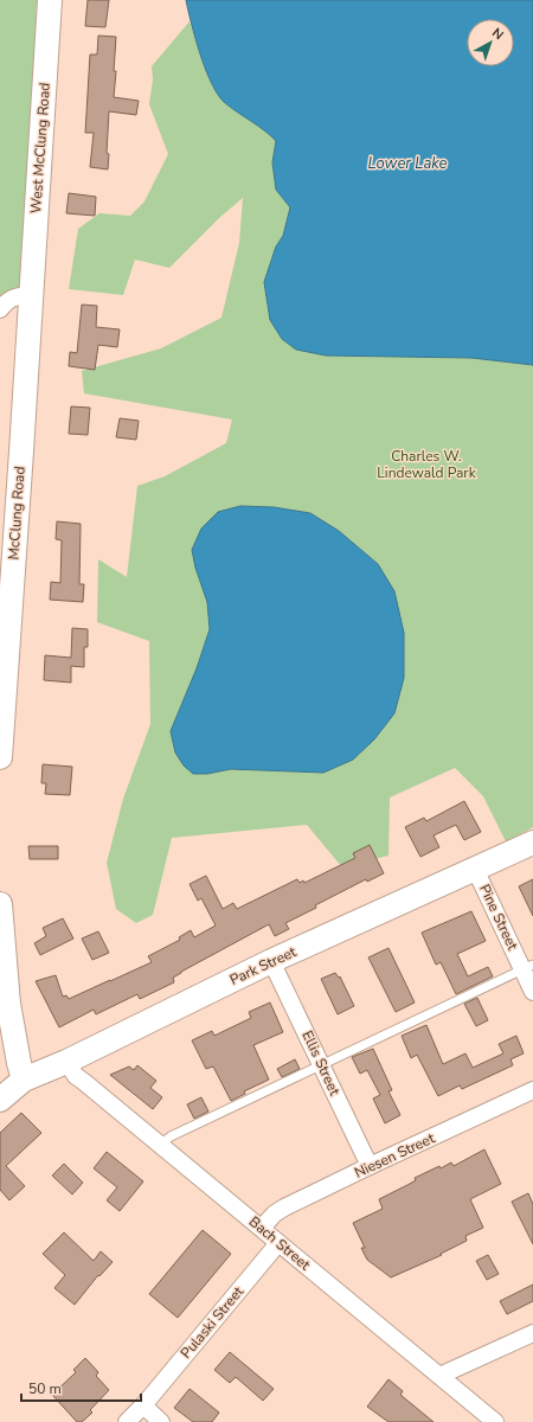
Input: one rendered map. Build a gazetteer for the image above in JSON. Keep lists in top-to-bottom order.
{
  "streets": {
    "street": [
      "West McClung Road",
      "McClung Road",
      "Pine Street",
      "Park Street",
      "Ellis Street",
      "Niesen Street",
      "Bach Street",
      "Pulaski Street"
    ]
  },
  "crossings": [
    ["West McClung Road", "McClung Road"],
    ["Pine Street", "Park Street"],
    ["Park Street", "Ellis Street"],
    ["Park Street", "Bach Street"],
    ["Ellis Street", "Niesen Street"],
    ["Niesen Street", "Bach Street"],
    ["Bach Street", "Pulaski Street"]
  ],
  "water": ["Lower Lake"],
  "parks": ["Charles W. Lindewald Park"],
  "scale_bar": "50 m",
  "north": "top right"
}
